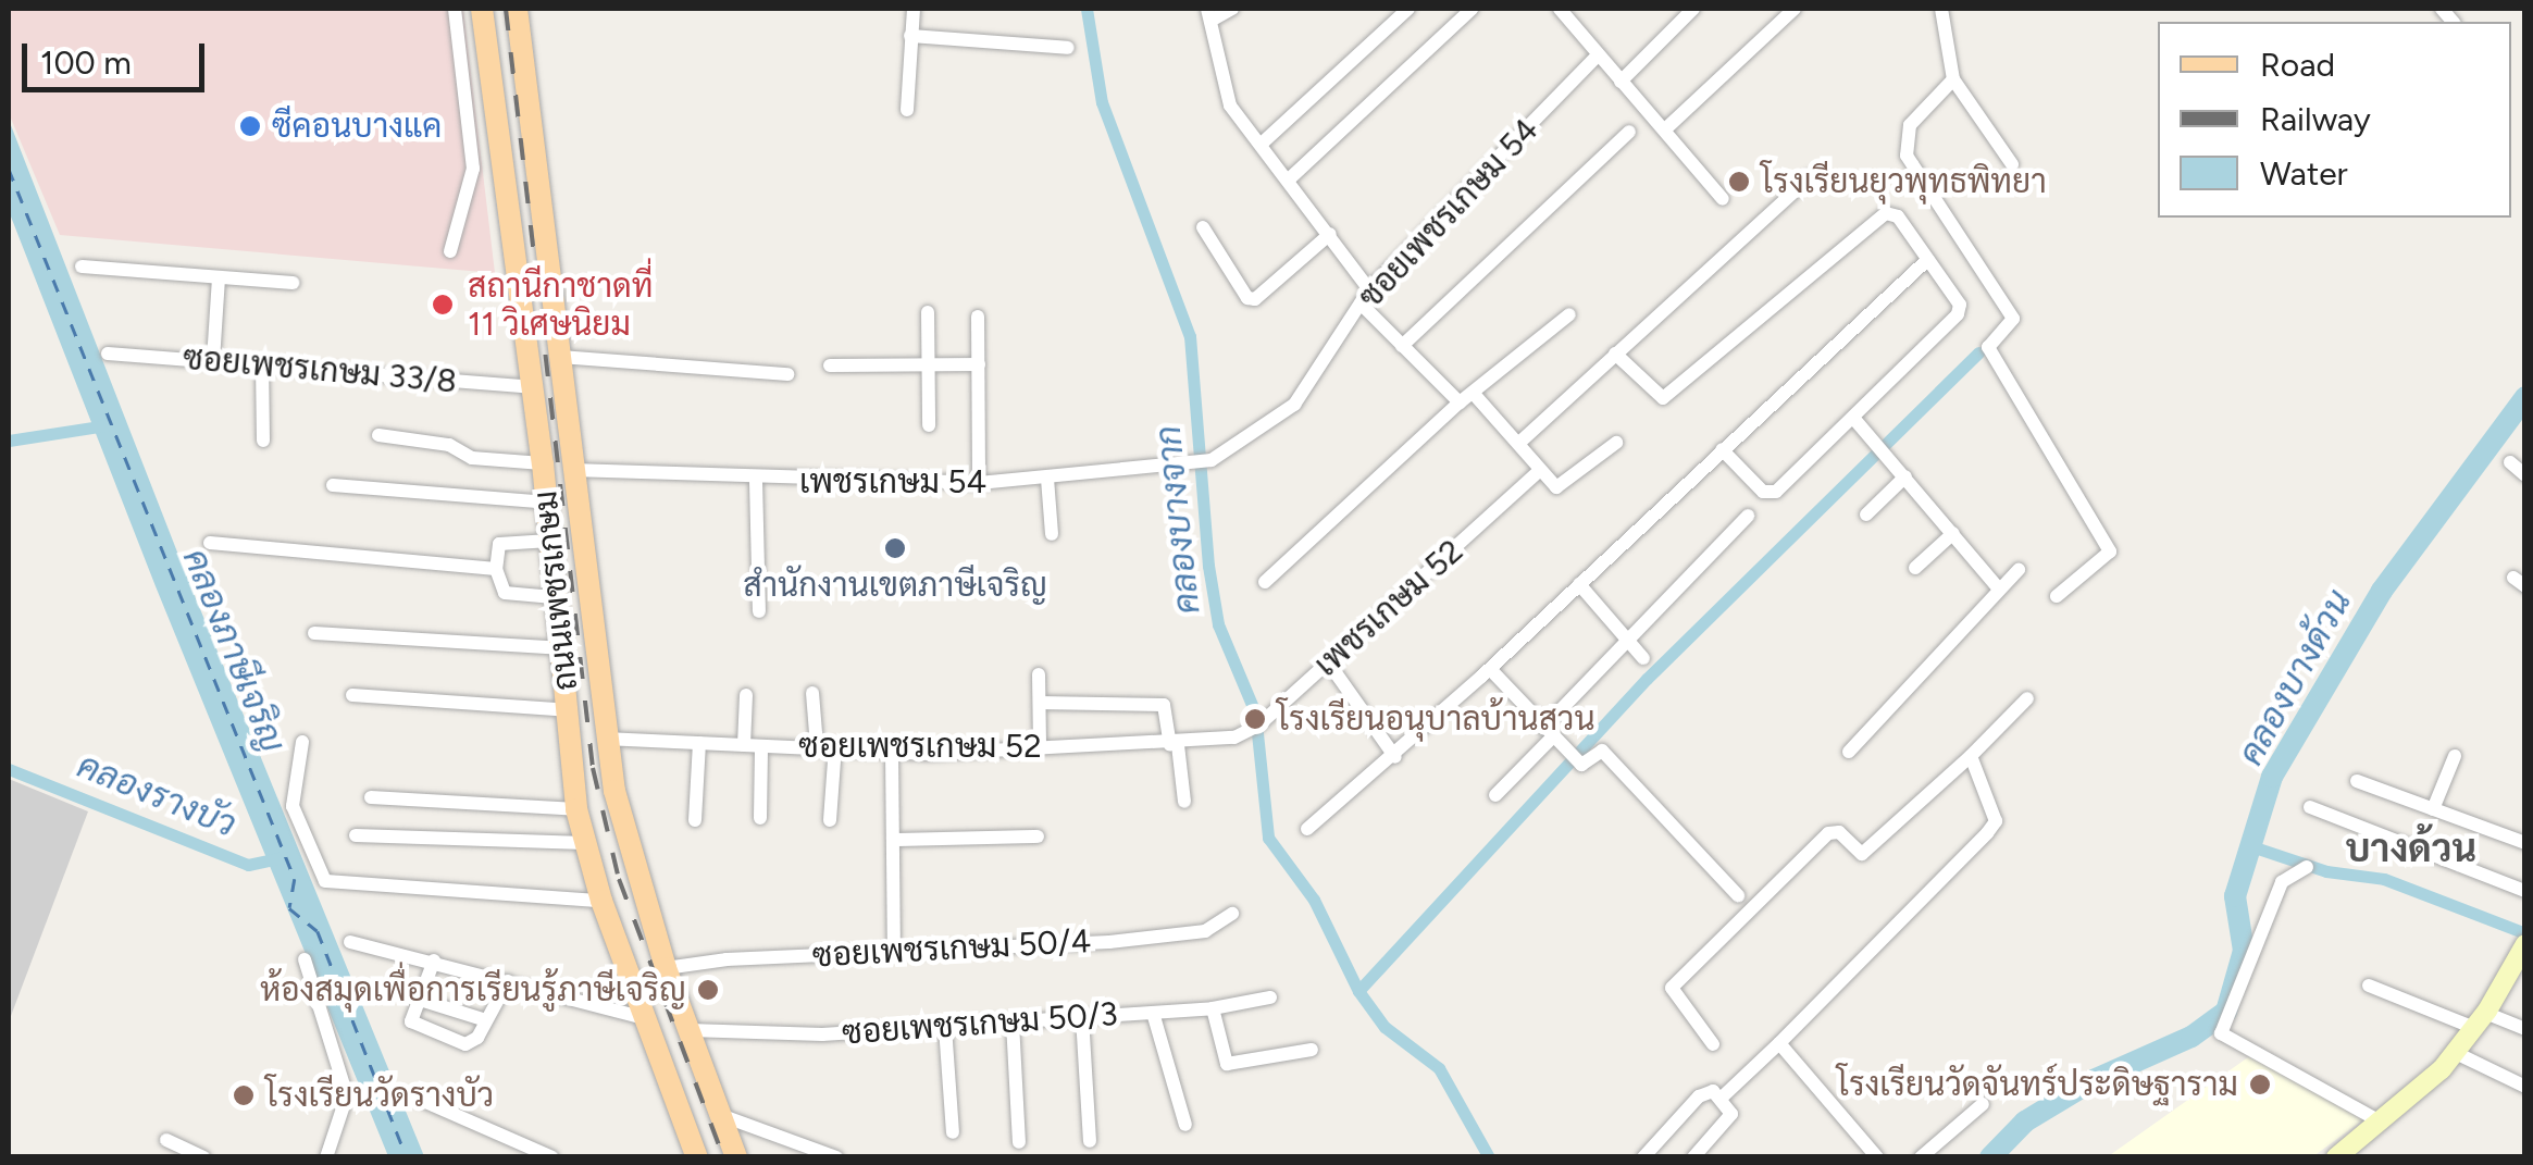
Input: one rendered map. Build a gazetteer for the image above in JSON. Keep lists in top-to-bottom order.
{
  "streets": {
    "main road": ["ถนนเพชรเกษม"],
    "street": [
      "ซอยเพชรเกษม 54",
      "ซอยเพชรเกษม 33/8",
      "เพชรเกษม 54",
      "เพชรเกษม 52",
      "ซอยเพชรเกษม 52",
      "ซอยเพชรเกษม 50/4",
      "ซอยเพชรเกษม 50/3"
    ]
  },
  "crossings": [
    ["ซอยเพชรเกษม 54", "เพชรเกษม 54"],
    ["ซอยเพชรเกษม 33/8", "ถนนเพชรเกษม"],
    ["เพชรเกษม 54", "ถนนเพชรเกษม"],
    ["ถนนเพชรเกษม", "ซอยเพชรเกษม 52"],
    ["ถนนเพชรเกษม", "ซอยเพชรเกษม 50/4"],
    ["ถนนเพชรเกษม", "ซอยเพชรเกษม 50/3"],
    ["เพชรเกษม 52", "ซอยเพชรเกษม 52"]
  ],
  "districts": ["บางด้วน"],
  "water": [
    "คลองบางจาก",
    "คลองภาษีเจริญ",
    "คลองบางด้วน",
    "คลองรางบัว"
  ],
  "places": [
    "ซีคอนบางแค",
    "โรงเรียนยุวพุทธพิทยา",
    "สถานีกาชาดที่ 11 วิเศษนิยม",
    "สำนักงานเขตภาษีเจริญ",
    "โรงเรียนอนุบาลบ้านสวน",
    "ห้องสมุดเพื่อการเรียนรู้ภาษีเจริญ",
    "โรงเรียนวัดจันทร์ประดิษฐาราม",
    "โรงเรียนวัดรางบัว"
  ],
  "legend": ["Road", "Railway", "Water"],
  "scale_bar": "100 m"
}
